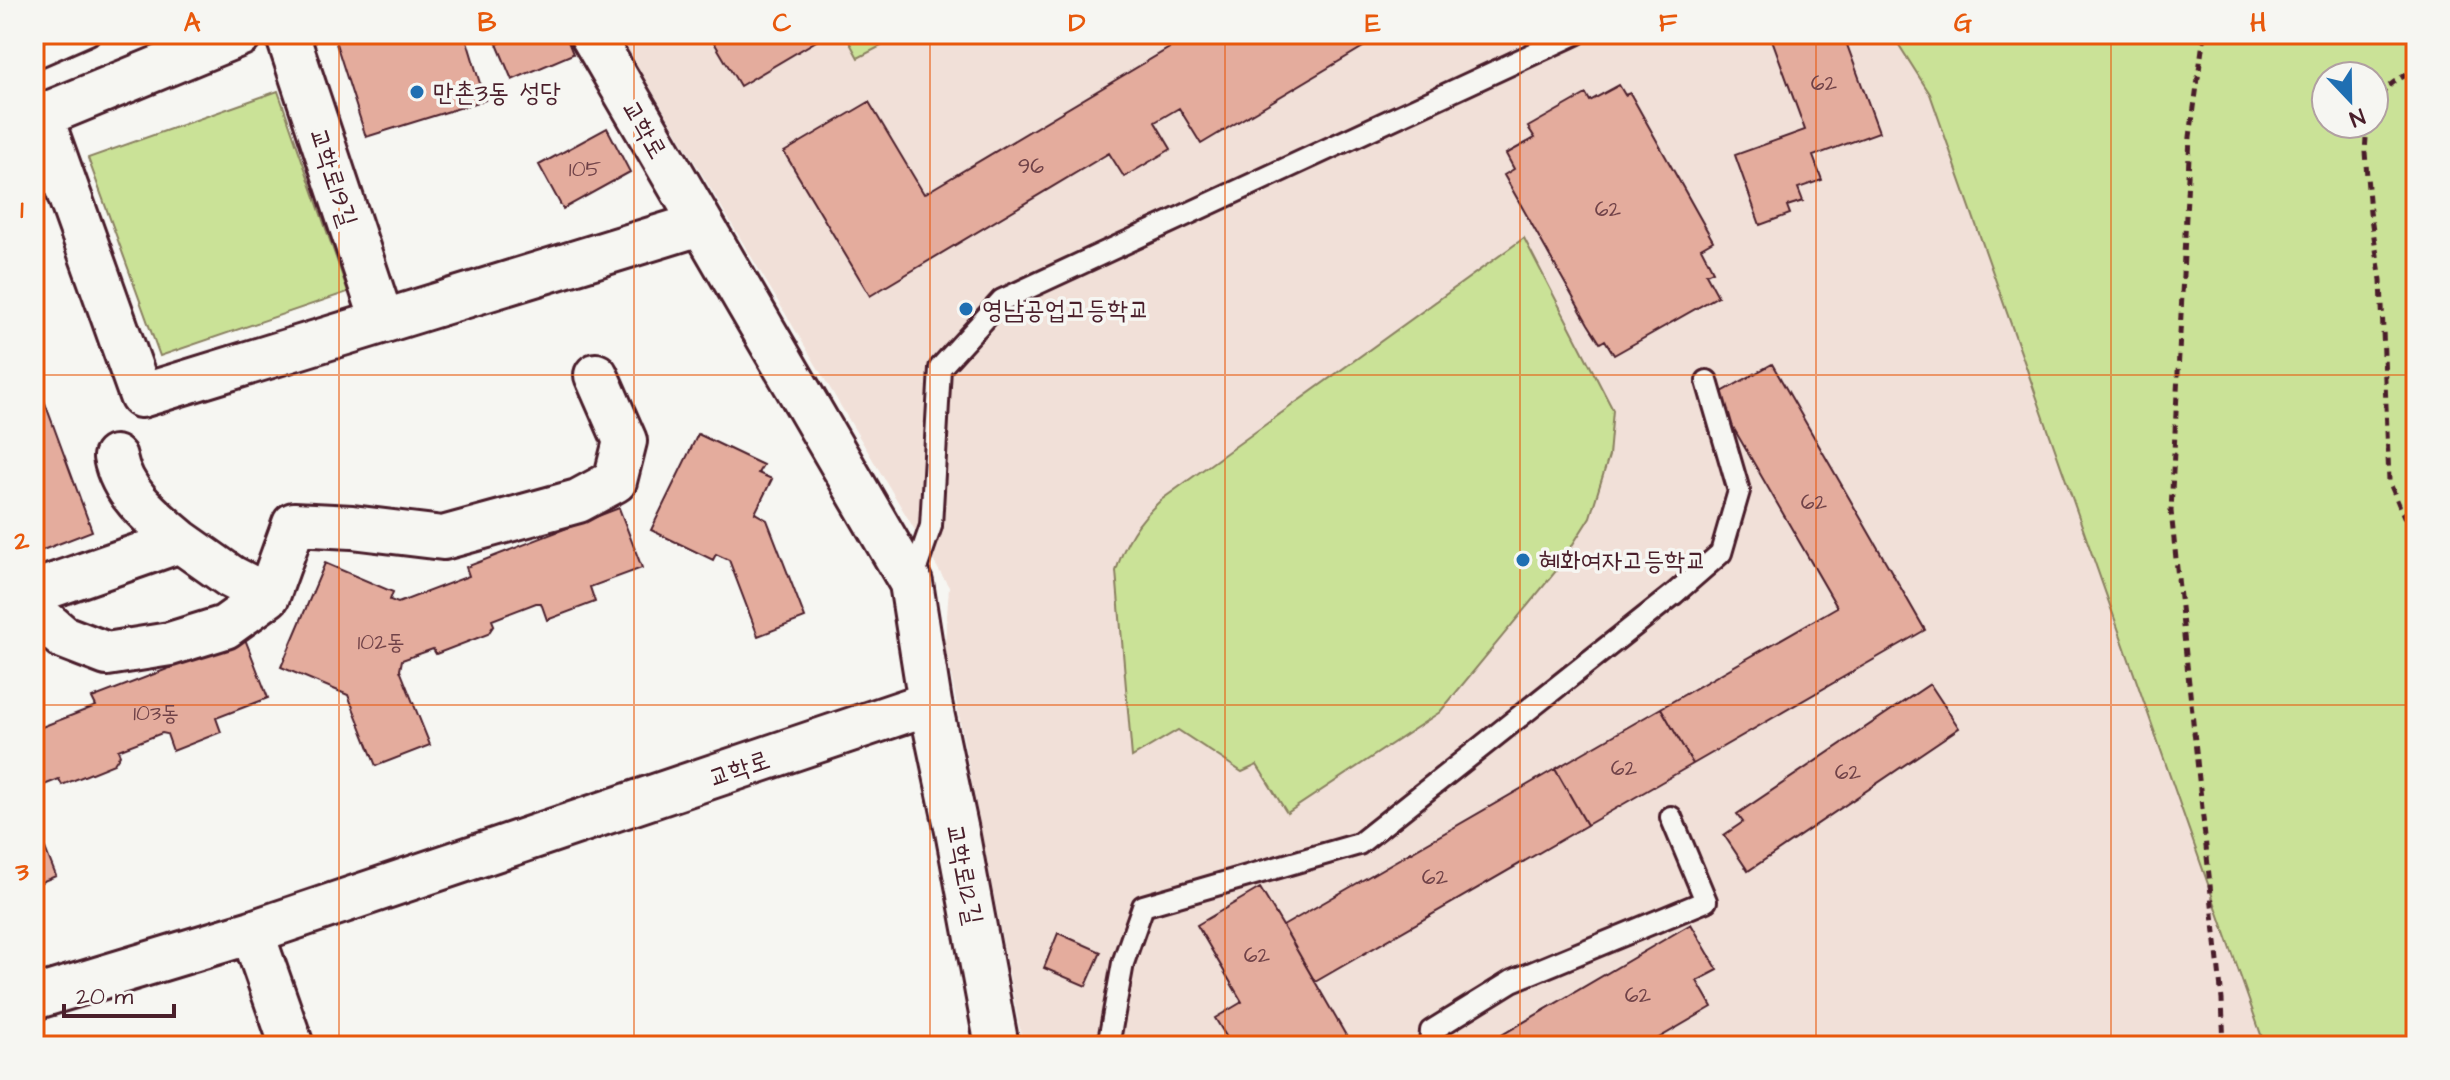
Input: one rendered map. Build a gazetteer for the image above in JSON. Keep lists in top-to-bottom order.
{
  "streets": {
    "street": ["교학로", "교학로19길", "교학로12길"]
  },
  "crossings": [
    ["교학로", "교학로12길"]
  ],
  "places": ["만촌3동 성당", "영남공업고등학교", "혜화여자고등학교"],
  "house_numbers": [
    "62",
    "96",
    "105",
    "62",
    "62",
    "102동",
    "103동",
    "62",
    "62",
    "62",
    "62",
    "62"
  ],
  "scale_bar": "20 m",
  "north": "bottom",
  "grid": {
    "columns": [
      "A",
      "B",
      "C",
      "D",
      "E",
      "F",
      "G",
      "H"
    ],
    "rows": ["1", "2", "3"]
  }
}
